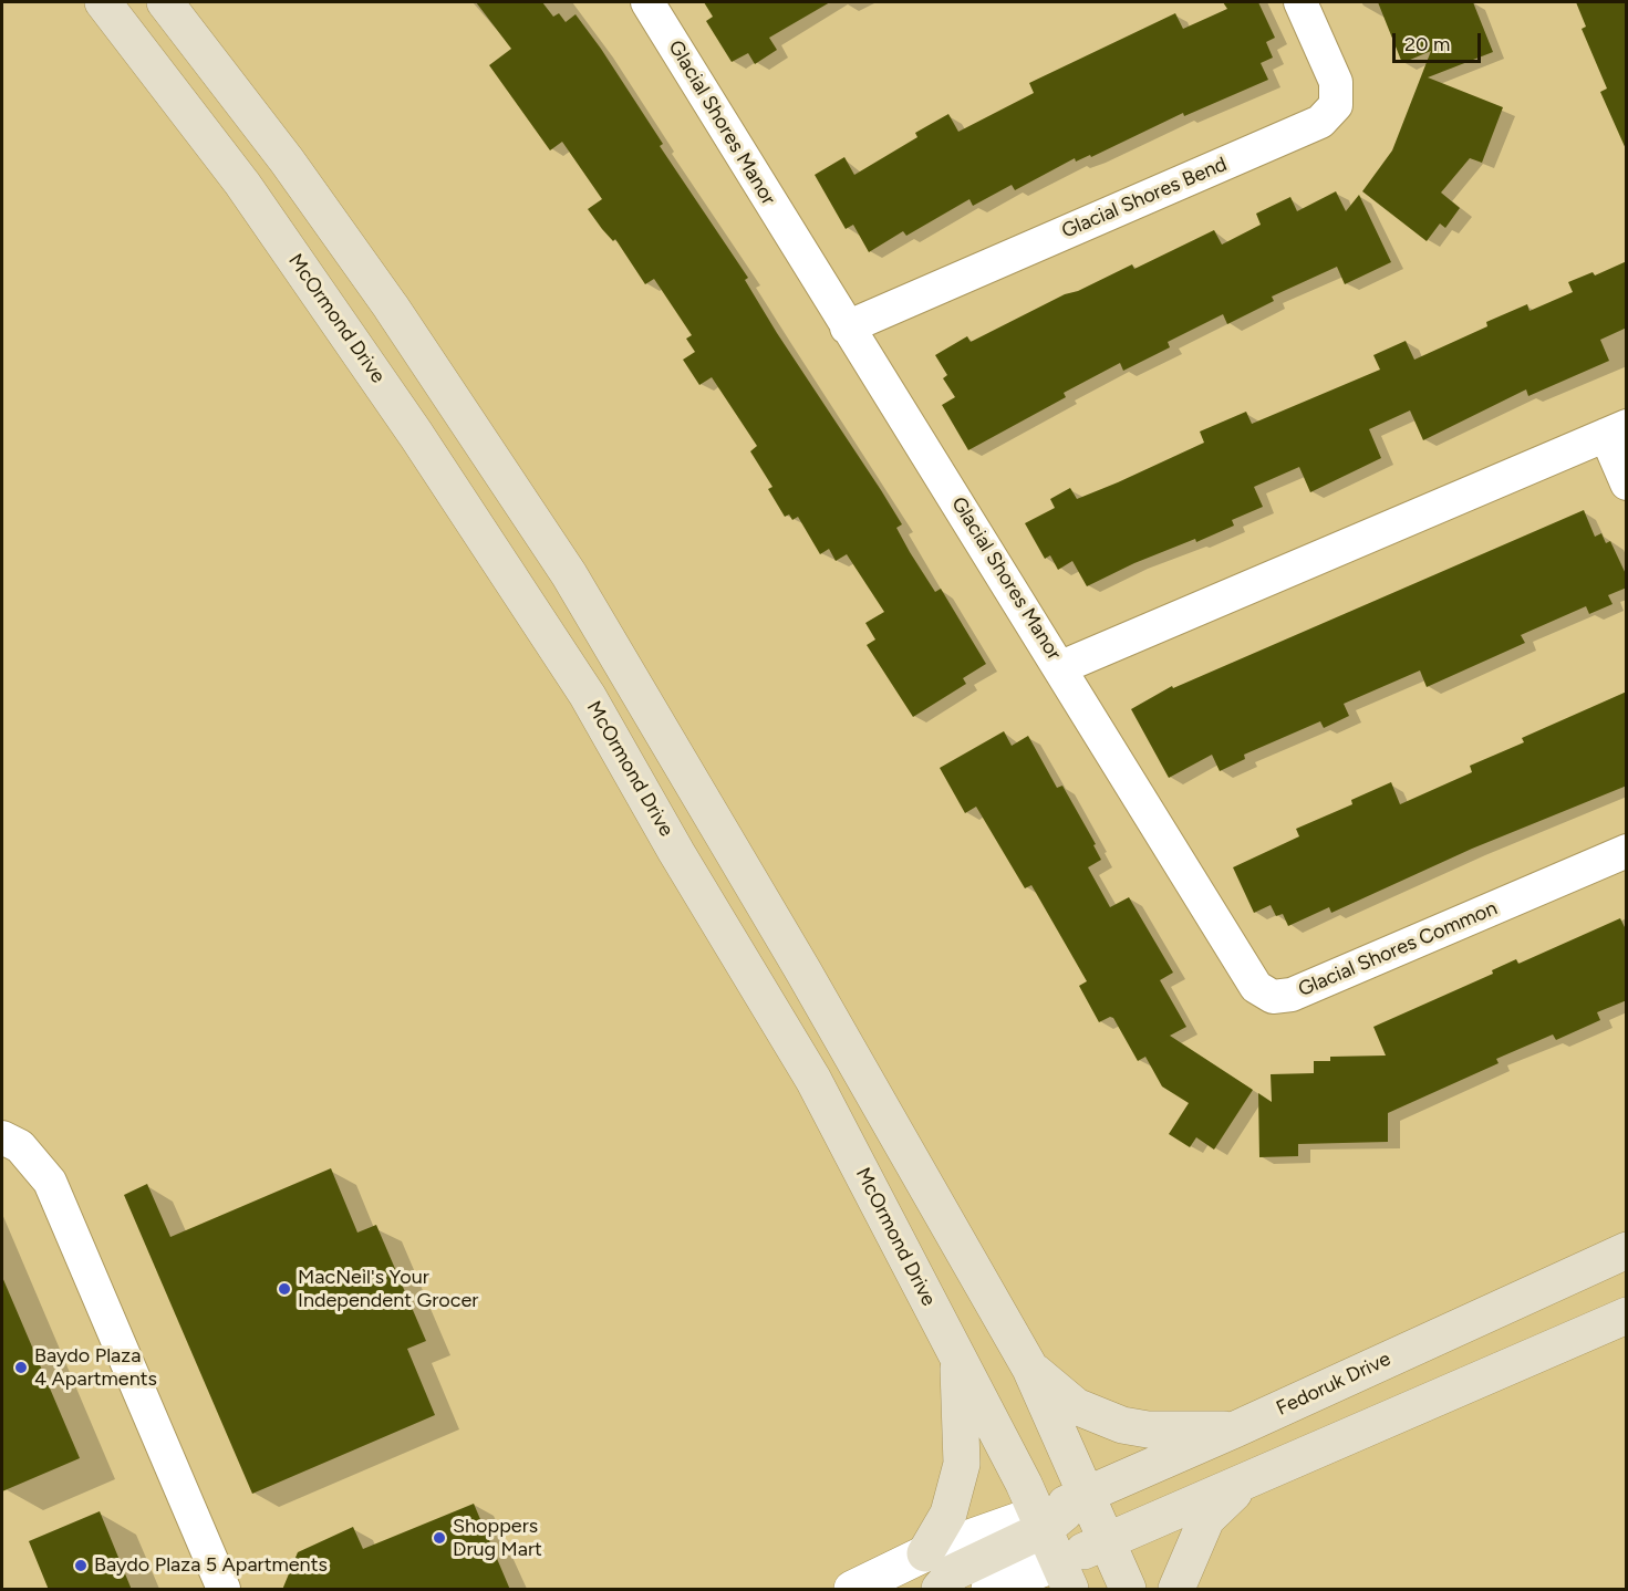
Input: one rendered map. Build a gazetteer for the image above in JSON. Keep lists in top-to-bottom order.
{
  "streets": {
    "main road": ["McOrmond Drive", "Fedoruk Drive"],
    "street": ["Glacial Shores Manor", "Glacial Shores Bend", "Glacial Shores Common"]
  },
  "crossings": [
    ["Glacial Shores Manor", "Glacial Shores Bend"],
    ["Glacial Shores Manor", "Glacial Shores Common"],
    ["McOrmond Drive", "Fedoruk Drive"]
  ],
  "places": [
    "MacNeil's Your Independent Grocer",
    "Baydo Plaza 4 Apartments",
    "Shoppers Drug Mart",
    "Baydo Plaza 5 Apartments"
  ],
  "scale_bar": "20 m"
}
